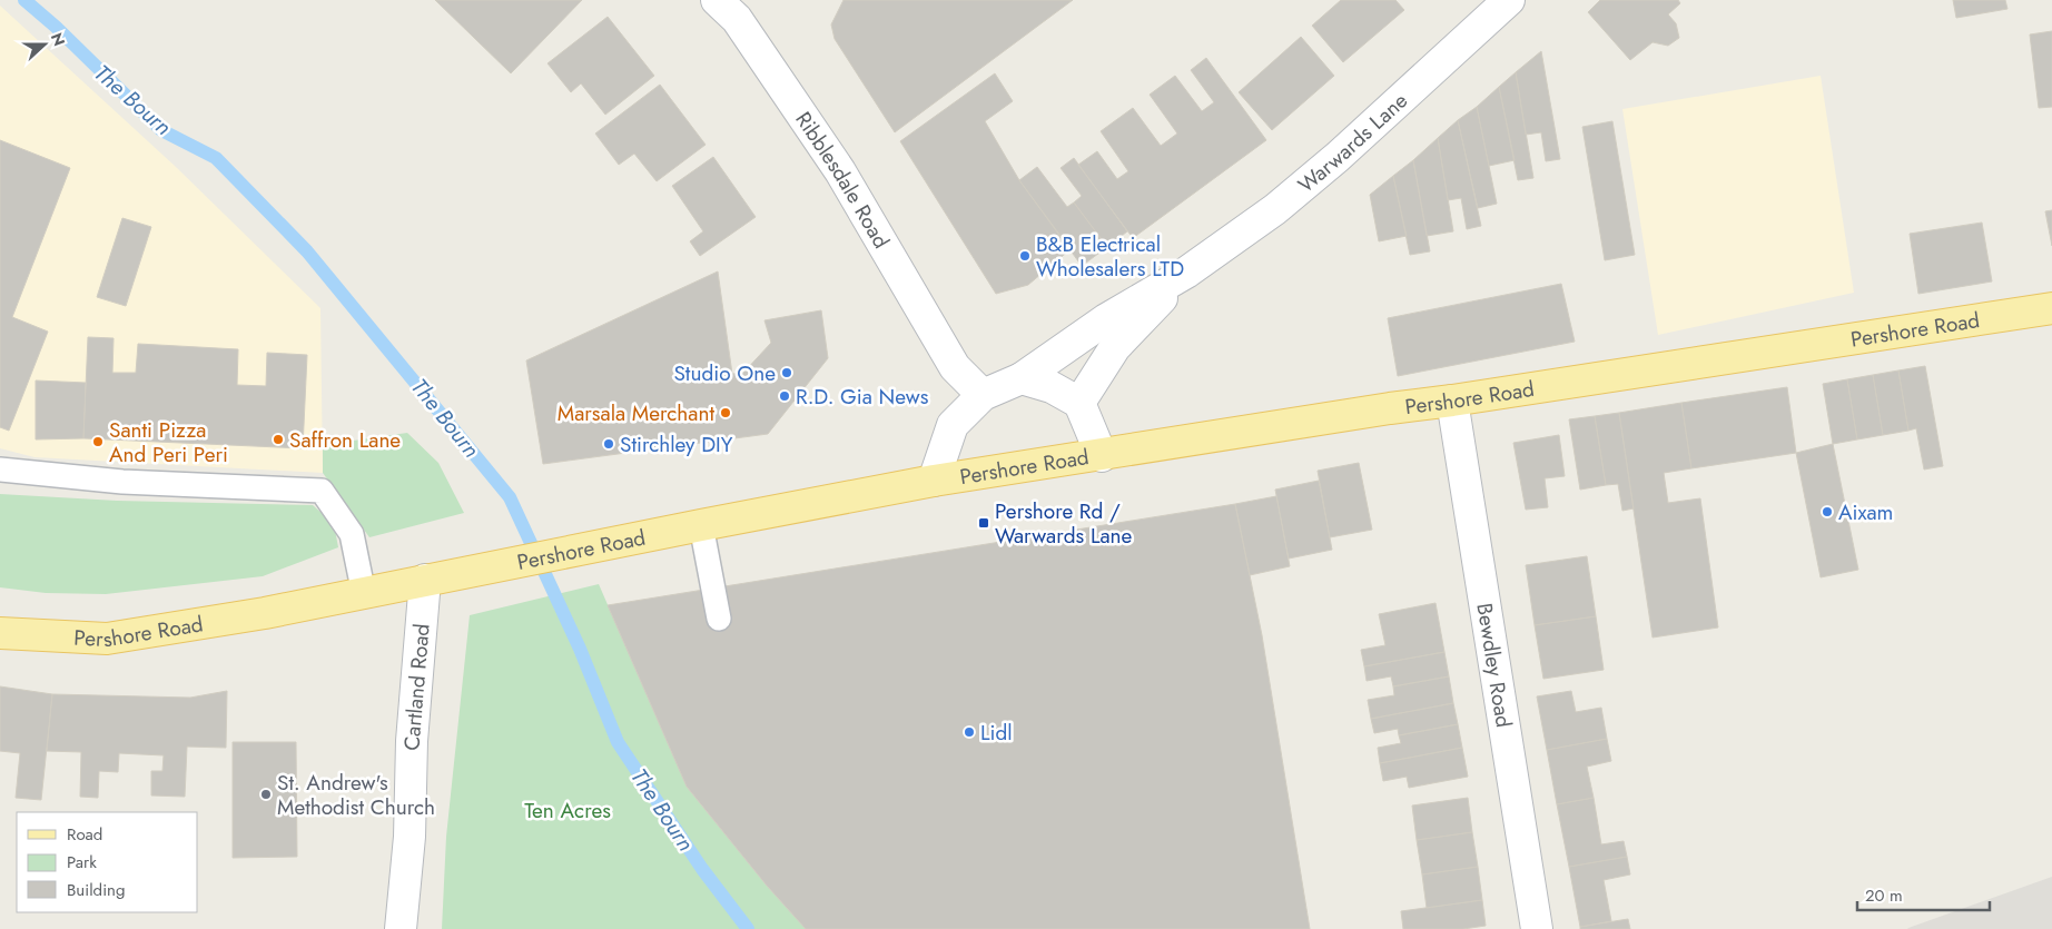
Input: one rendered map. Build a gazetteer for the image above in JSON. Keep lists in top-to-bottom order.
{
  "streets": {
    "main road": ["Pershore Road"],
    "street": [
      "Warwards Lane",
      "Ribblesdale Road",
      "Bewdley Road",
      "Cartland Road"
    ]
  },
  "crossings": [
    ["Warwards Lane", "Ribblesdale Road"],
    ["Pershore Road", "Bewdley Road"],
    ["Pershore Road", "Cartland Road"]
  ],
  "water": ["The Bourn"],
  "parks": ["Ten Acres"],
  "places": {
    "other": [
      "B&B Electrical Wholesalers LTD",
      "Studio One",
      "R.D. Gia News",
      "Marsala Merchant",
      "Saffron Lane",
      "Santi Pizza And Peri Peri",
      "Stirchley DIY",
      "Aixam",
      "Lidl",
      "St. Andrew's Methodist Church"
    ],
    "transit": ["Pershore Rd / Warwards Lane"]
  },
  "legend": ["Road", "Park", "Building"],
  "scale_bar": "20 m",
  "north": "right"
}
